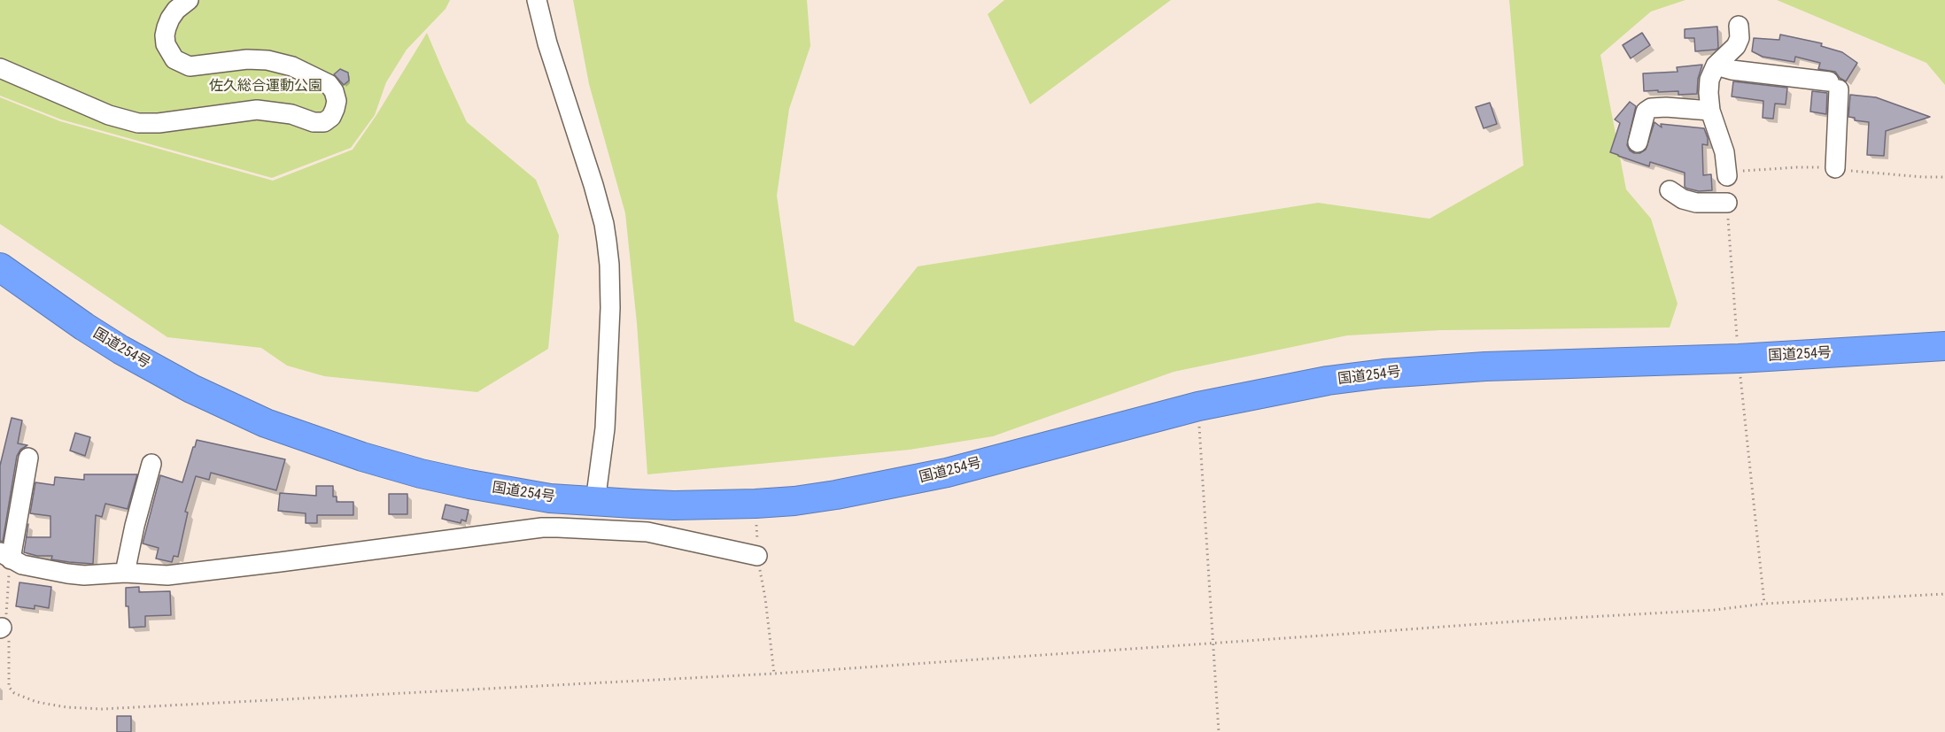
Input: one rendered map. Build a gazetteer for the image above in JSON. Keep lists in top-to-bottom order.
{
  "streets": {
    "highway": ["国道254号"]
  },
  "parks": ["佐久総合運動公園"]
}
